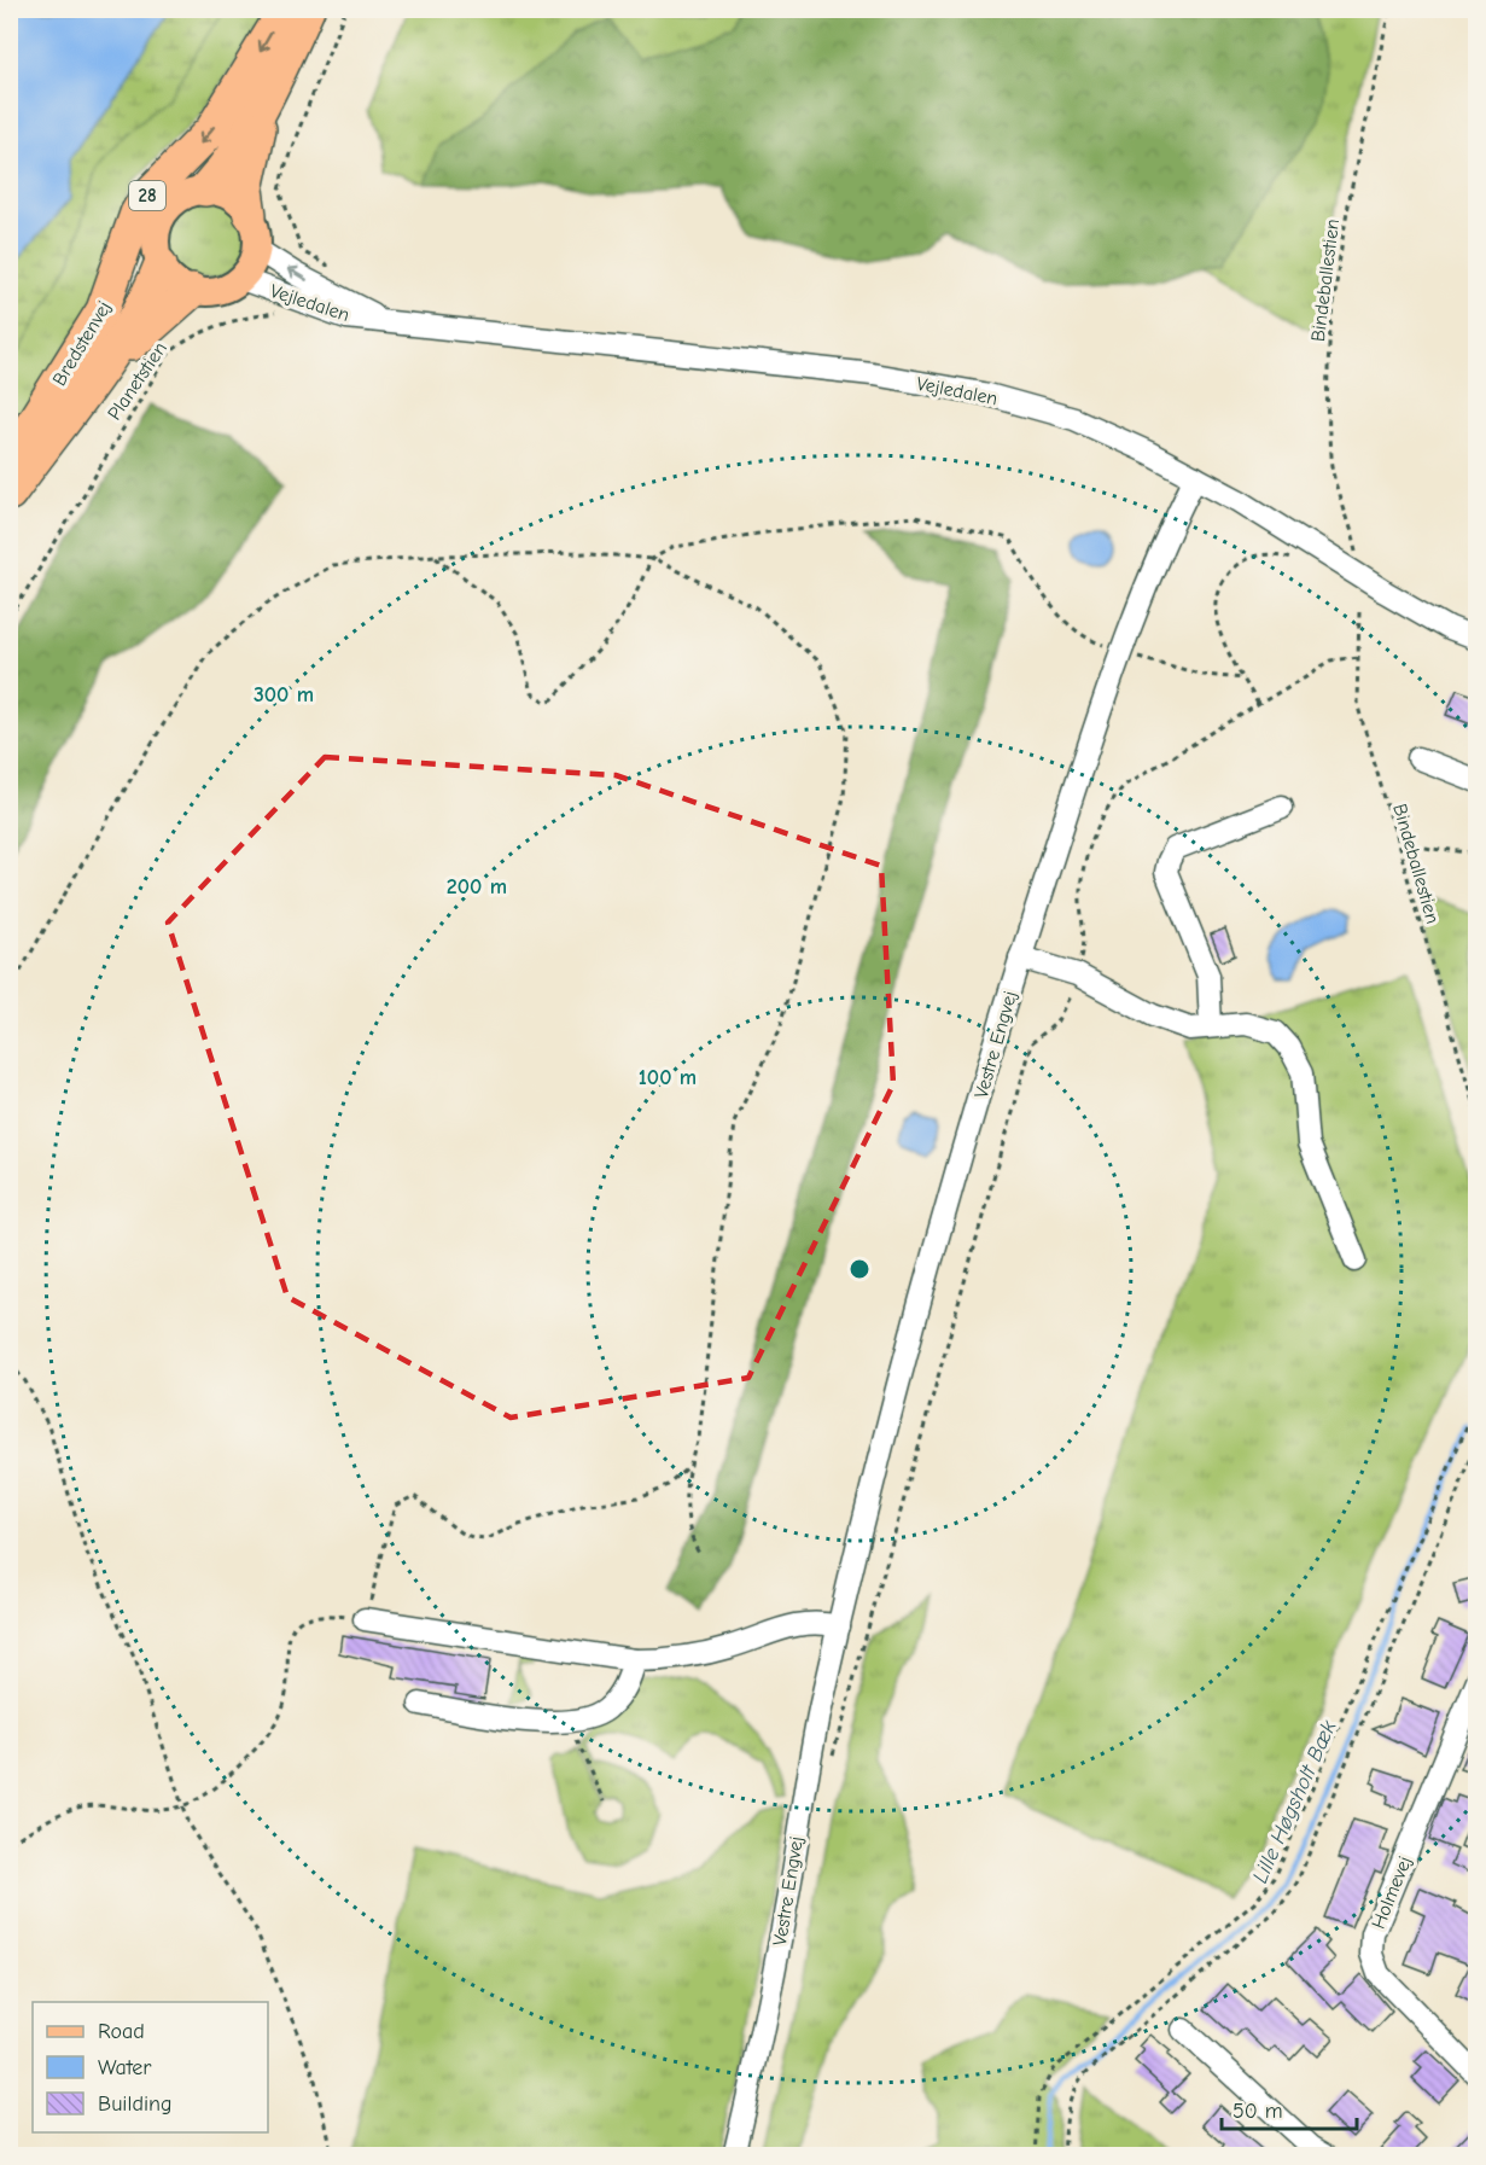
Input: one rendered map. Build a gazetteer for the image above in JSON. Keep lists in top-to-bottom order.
{
  "streets": {
    "highway": ["28", "Bredstenvej"],
    "street": ["Vejledalen", "Vestre Engvej", "Holmevej"],
    "path": ["Bindeballestien", "Planetstien"]
  },
  "crossings": [
    ["28", "Vejledalen"],
    ["28", "Bredstenvej"],
    ["Vejledalen", "Bredstenvej"],
    ["Vejledalen", "Planetstien"],
    ["Vejledalen", "Vestre Engvej"]
  ],
  "water": ["Lille Høgsholt Bæk"],
  "legend": ["Road", "Water", "Building"],
  "scale_bar": "50 m",
  "rings": ["300 m", "200 m", "100 m"]
}
